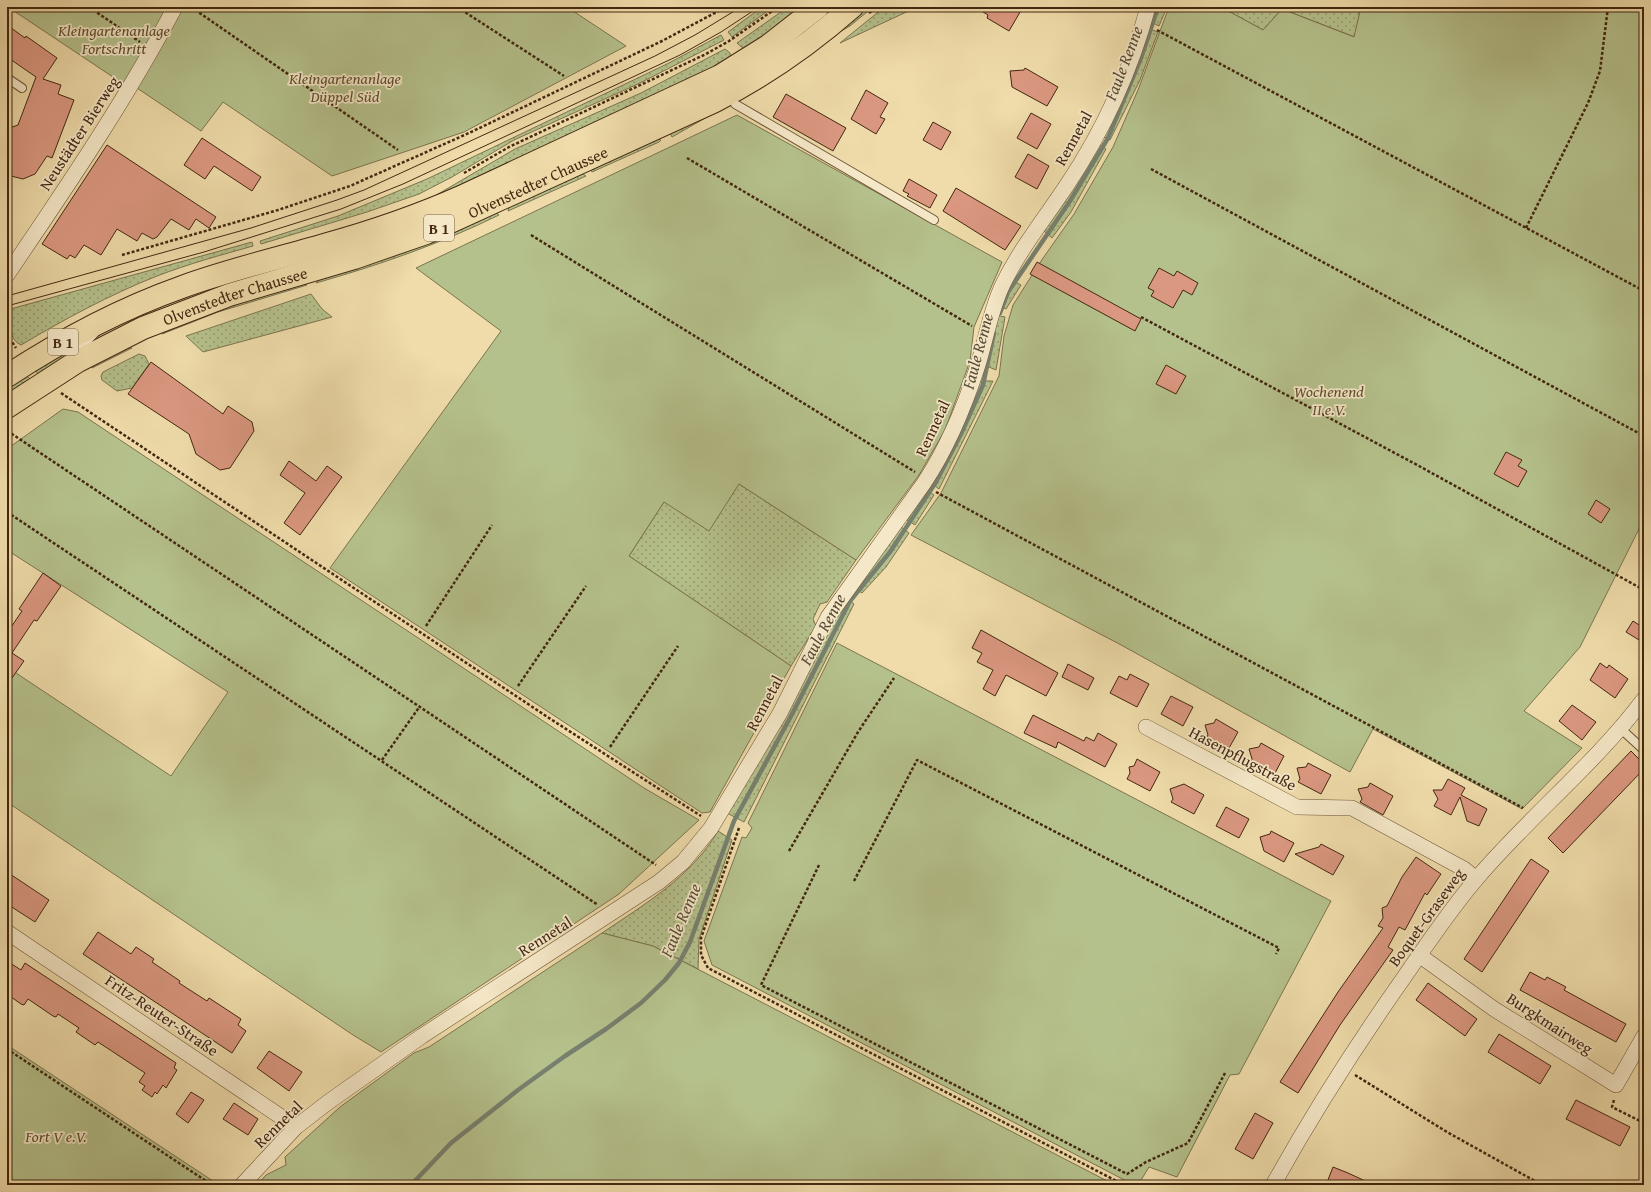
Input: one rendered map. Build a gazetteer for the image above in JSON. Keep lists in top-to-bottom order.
{
  "streets": {
    "main road": ["Olvenstedter Chaussee", "B 1"],
    "street": [
      "Neustädter Bierweg",
      "Rennetal",
      "Hasenpflugstraße",
      "Boquet-Graseweg",
      "Fritz-Reuter-Straße",
      "Burgkmairweg"
    ]
  },
  "crossings": [
    ["Rennetal", "Fritz-Reuter-Straße"],
    ["Hasenpflugstraße", "Boquet-Graseweg"],
    ["Boquet-Graseweg", "Burgkmairweg"]
  ],
  "water": ["Faule Renne"],
  "parks": [
    "Kleingartenanlage Fortschritt",
    "Kleingartenanlage Düppel Süd",
    "Wochenend II e.V.",
    "Fort V e.V."
  ]
}
